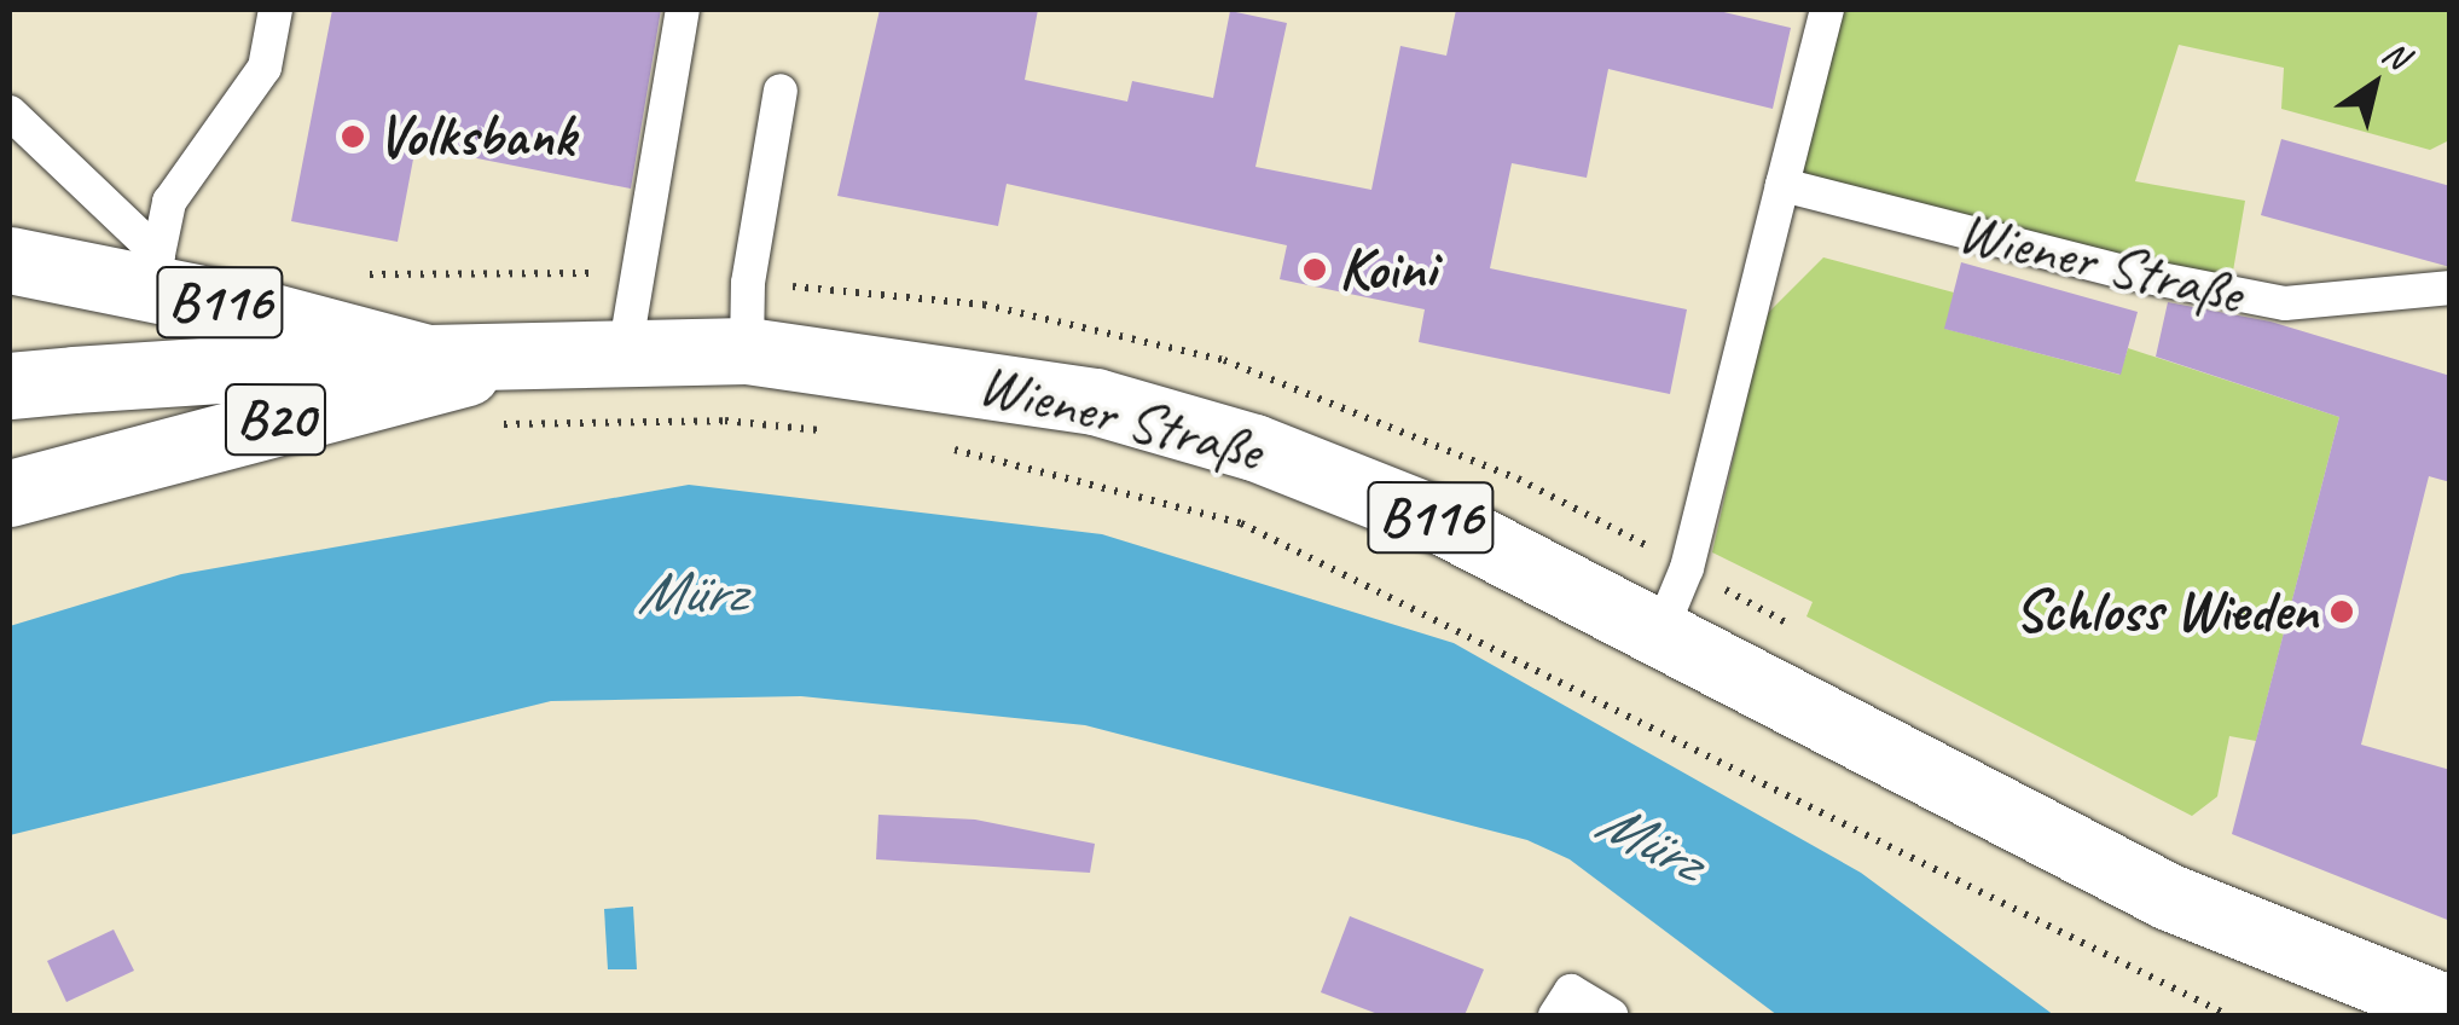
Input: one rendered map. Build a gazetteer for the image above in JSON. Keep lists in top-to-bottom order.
{
  "streets": {
    "main road": ["Wiener Straße", "B116", "B20"]
  },
  "crossings": [
    ["Wiener Straße", "B116"]
  ],
  "water": ["Mürz"],
  "places": ["Volksbank", "Koini", "Schloss Wieden"],
  "north": "top right"
}
